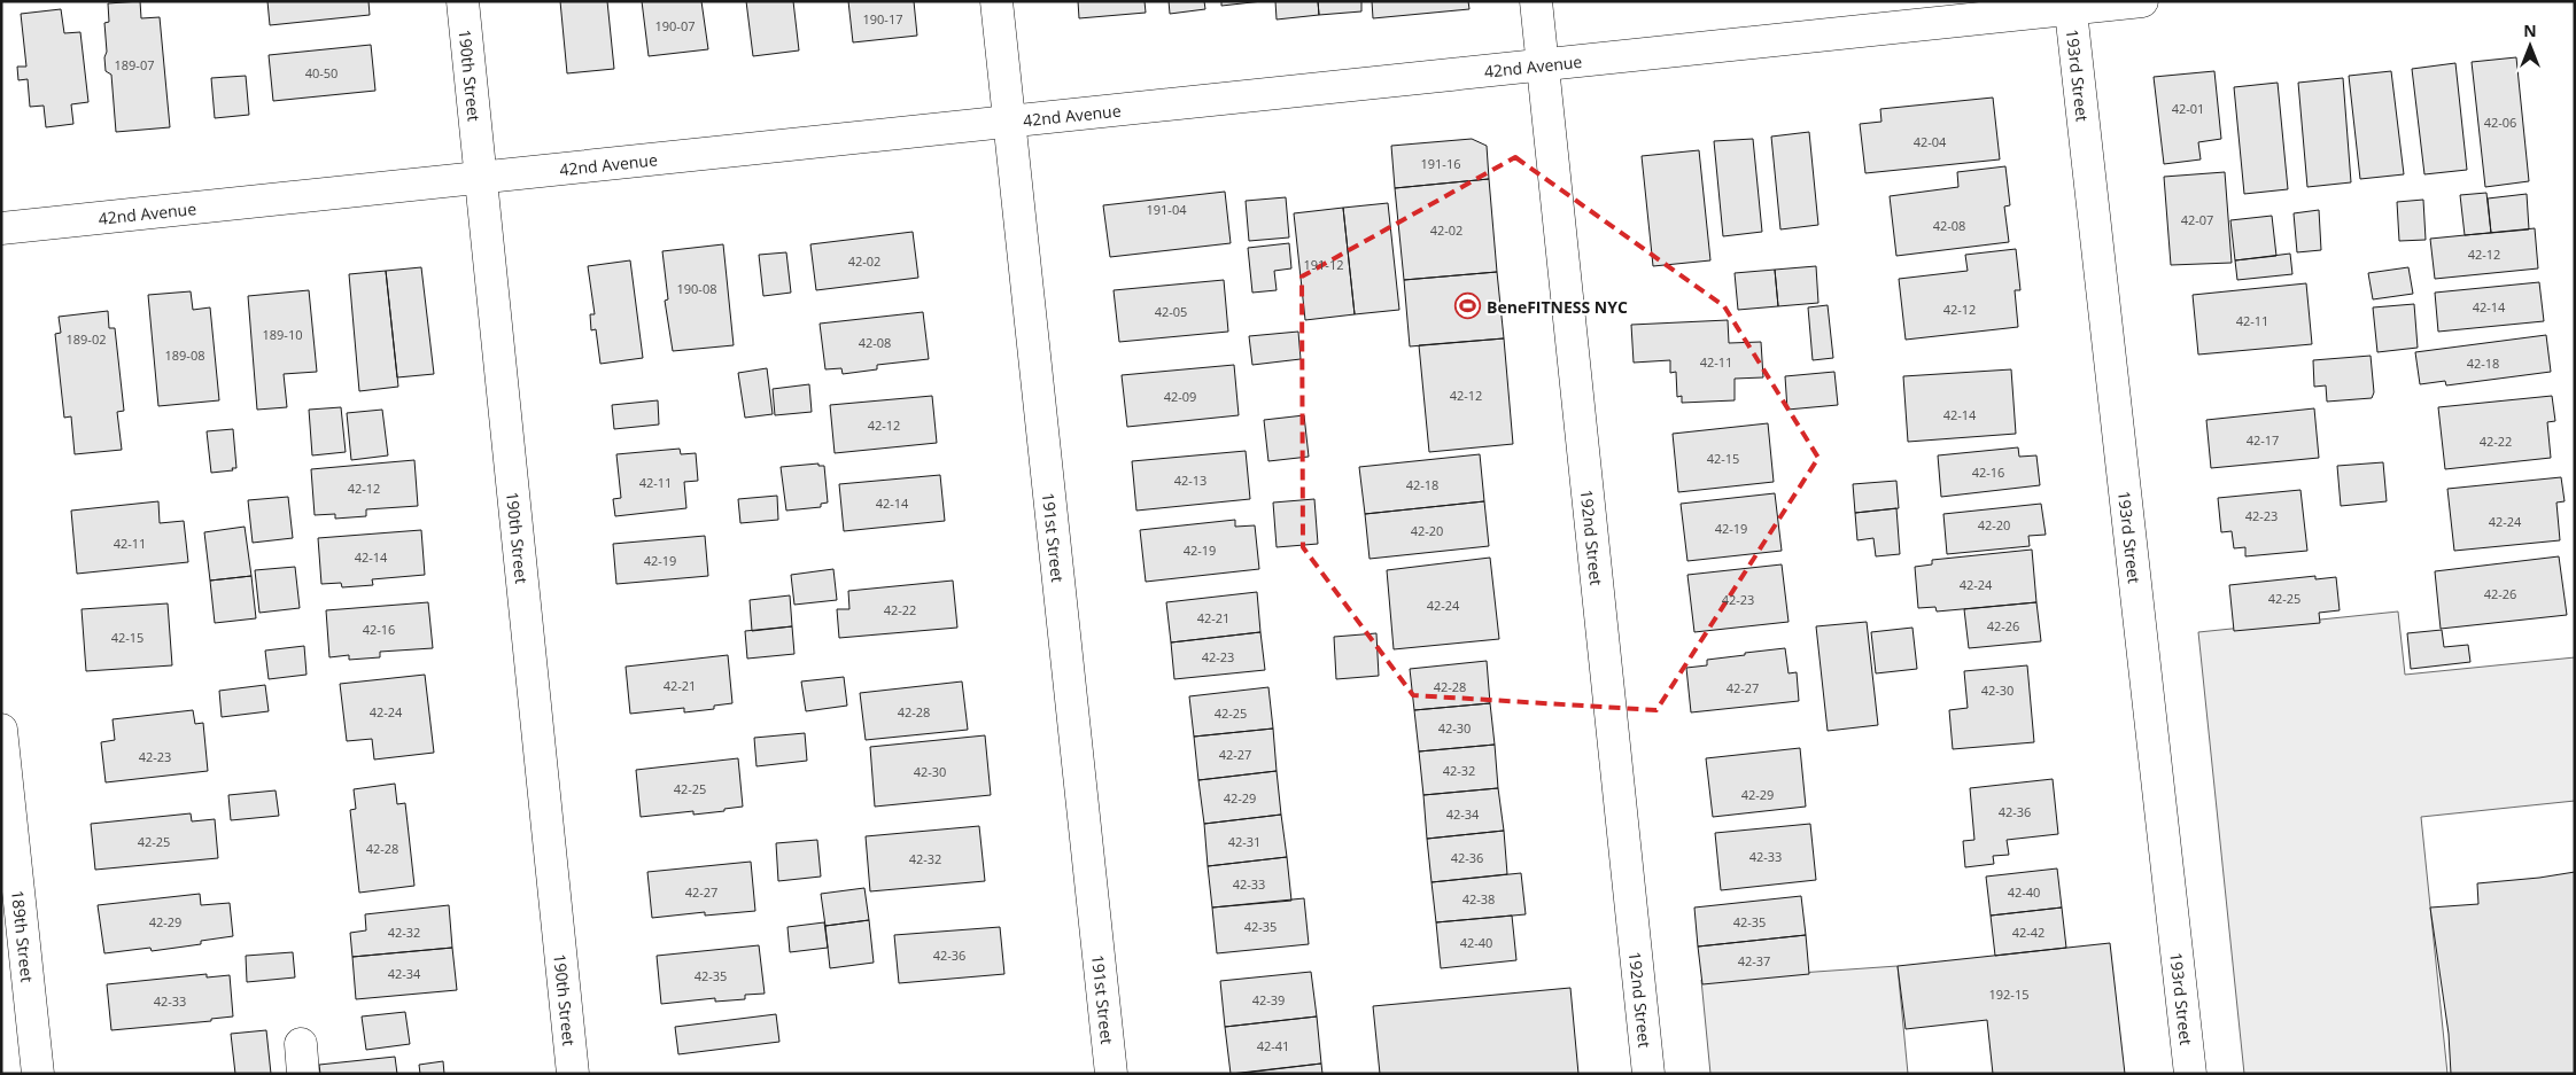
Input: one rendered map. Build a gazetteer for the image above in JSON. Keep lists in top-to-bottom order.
{
  "streets": {
    "street": [
      "42nd Avenue",
      "190th Street",
      "193rd Street",
      "192nd Street",
      "191st Street",
      "189th Street"
    ]
  },
  "crossings": [
    ["42nd Avenue", "190th Street"],
    ["42nd Avenue", "193rd Street"],
    ["42nd Avenue", "192nd Street"],
    ["42nd Avenue", "191st Street"]
  ],
  "places": {
    "sports": ["BeneFITNESS NYC"]
  },
  "house_numbers": [
    "190-17",
    "190-07",
    "189-07",
    "40-50",
    "42-01",
    "42-06",
    "42-04",
    "191-16",
    "191-04",
    "42-07",
    "42-08",
    "42-02",
    "42-12",
    "42-02",
    "191-12",
    "190-08",
    "42-14",
    "42-12",
    "42-05",
    "42-11",
    "189-10",
    "189-02",
    "42-08",
    "189-08",
    "42-11",
    "42-18",
    "42-12",
    "42-09",
    "42-14",
    "42-12",
    "42-17",
    "42-22",
    "42-15",
    "42-16",
    "42-13",
    "42-11",
    "42-18",
    "42-12",
    "42-14",
    "42-23",
    "42-24",
    "42-20",
    "42-19",
    "42-20",
    "42-11",
    "42-19",
    "42-14",
    "42-19",
    "42-24",
    "42-26",
    "42-25",
    "42-23",
    "42-24",
    "42-22",
    "42-21",
    "42-26",
    "42-16",
    "42-15",
    "42-23",
    "42-21",
    "42-28",
    "42-27",
    "42-30",
    "42-24",
    "42-28",
    "42-25",
    "42-30",
    "42-27",
    "42-23",
    "42-32",
    "42-30",
    "42-25",
    "42-29",
    "42-29",
    "42-36",
    "42-34",
    "42-25",
    "42-31",
    "42-28",
    "42-33",
    "42-36",
    "42-32",
    "42-33",
    "42-27",
    "42-40",
    "42-38",
    "42-29",
    "42-35",
    "42-35",
    "42-32",
    "42-42",
    "42-40",
    "42-36",
    "42-37",
    "42-34",
    "42-35",
    "192-15",
    "42-39",
    "42-33",
    "42-41"
  ],
  "north": "top"
}
